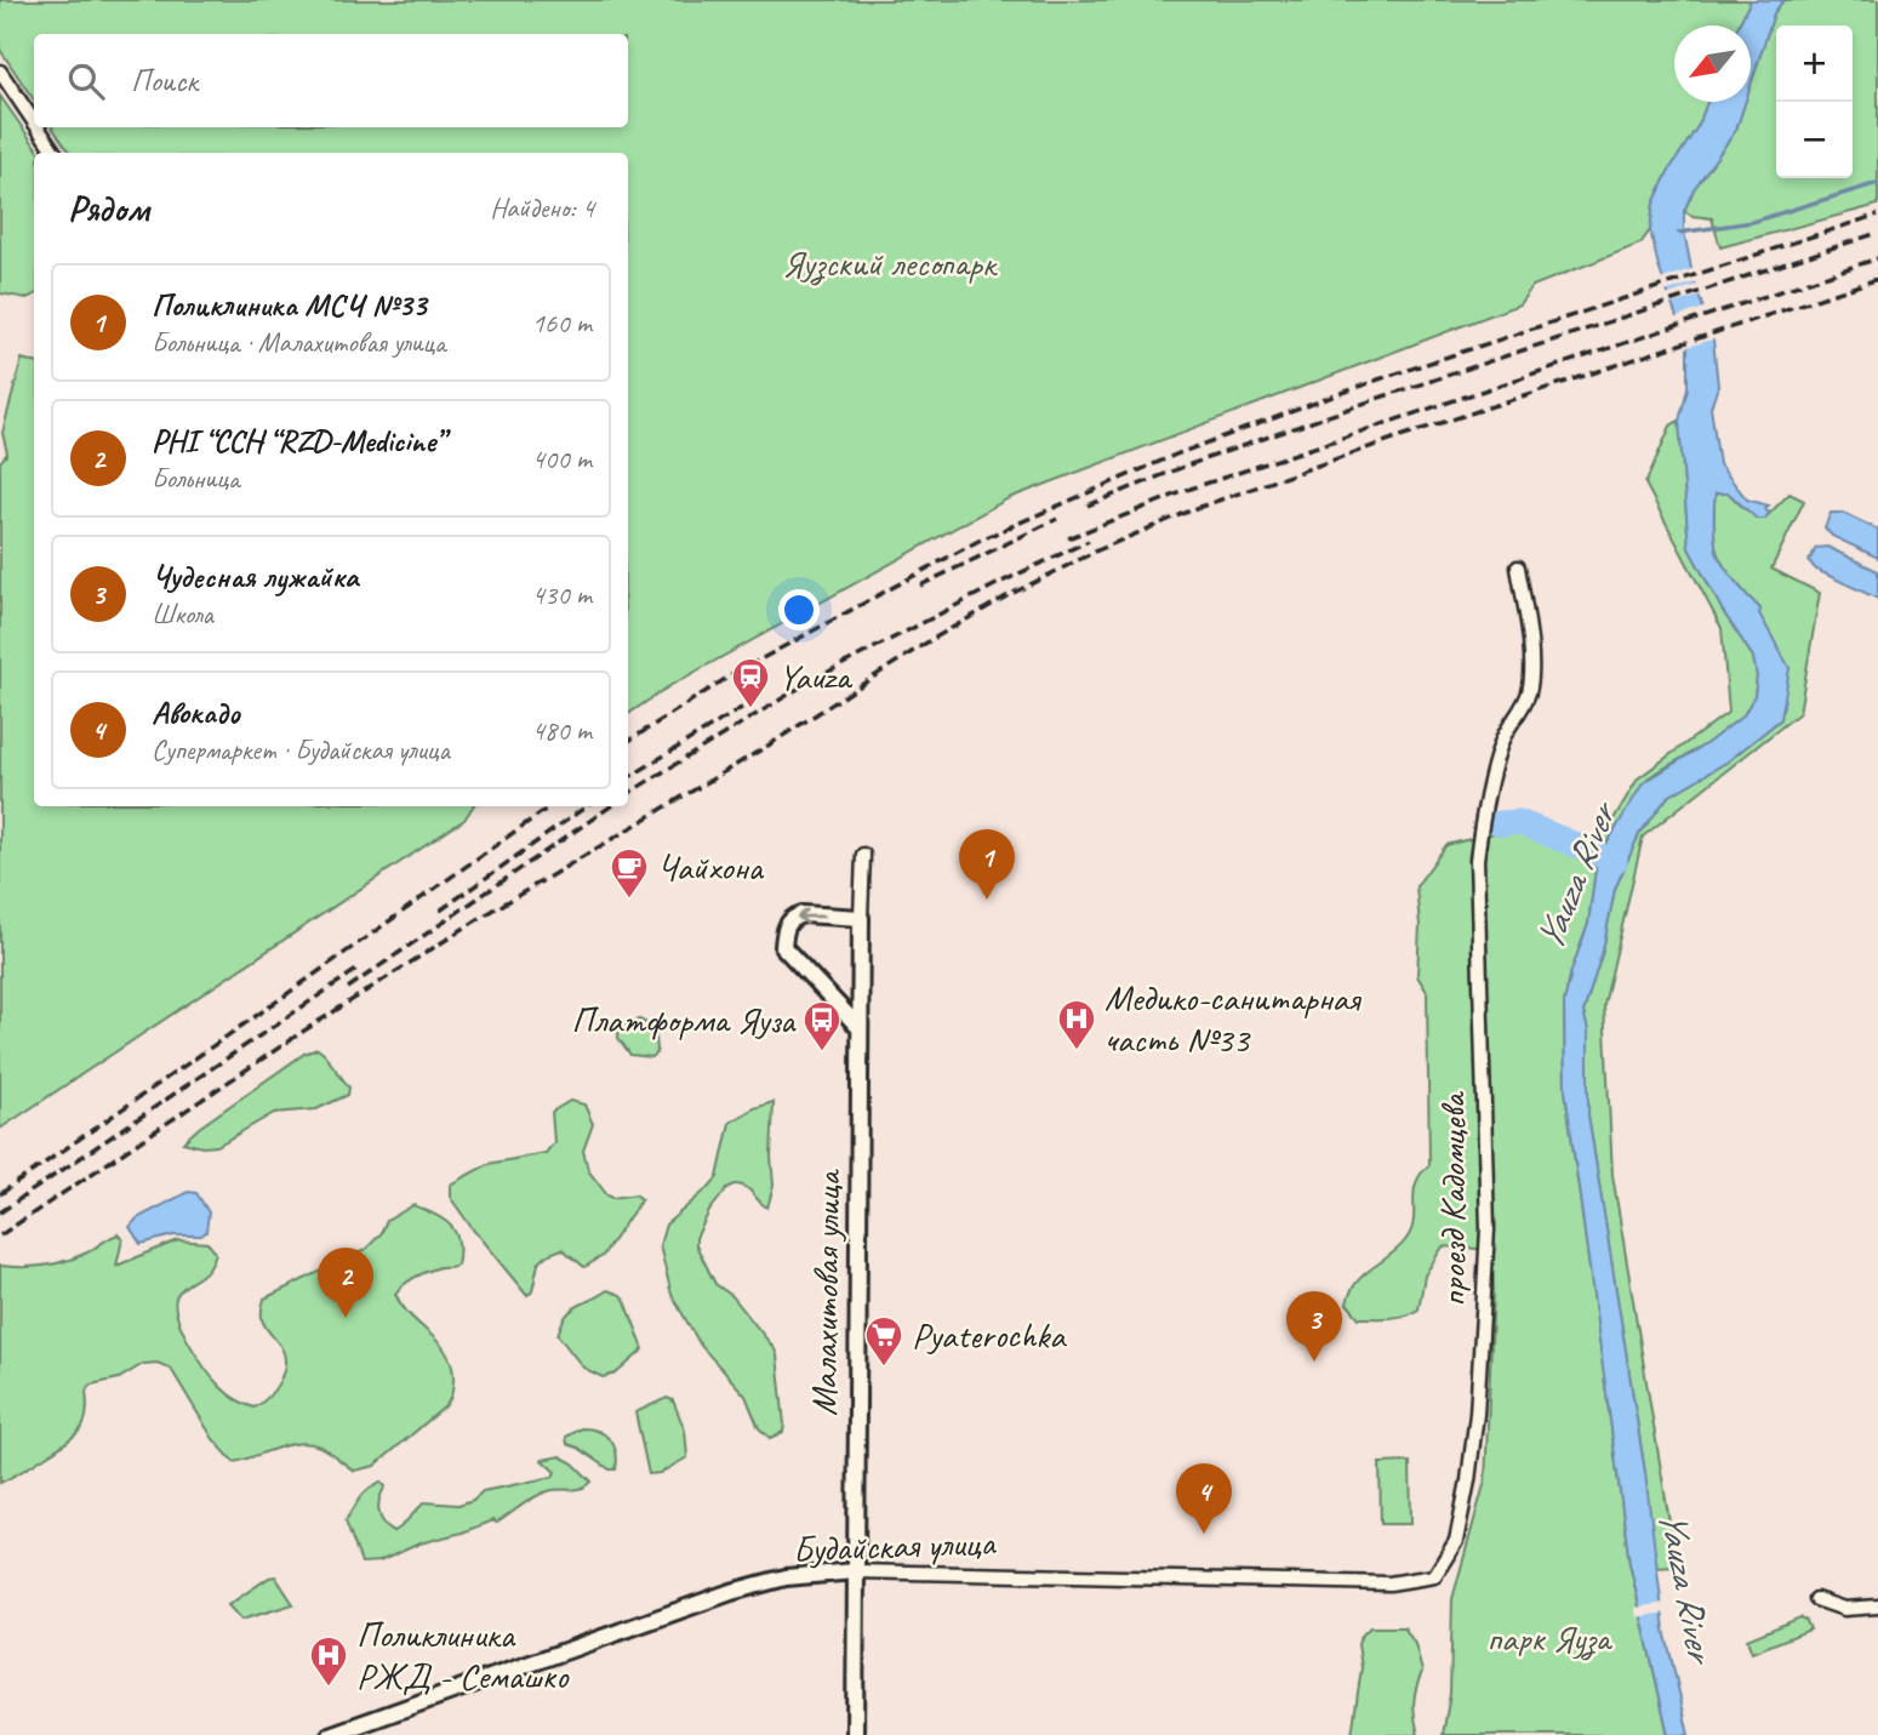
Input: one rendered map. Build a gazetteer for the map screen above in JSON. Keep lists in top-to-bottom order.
{
  "streets": {
    "street": ["проезд Кадомцева", "Малахитовая улица", "Будайская улица"]
  },
  "crossings": [
    ["проезд Кадомцева", "Будайская улица"],
    ["Малахитовая улица", "Будайская улица"]
  ],
  "water": ["Yauza River"],
  "parks": ["Яузский лесопарк", "парк Яуза"],
  "places": {
    "station": ["Yauza"],
    "cafe": ["Чайхона"],
    "hospital": ["Медико-санитарная часть №33", "Поликлиника РЖД - Семашко"],
    "bus stop": ["Платформа Яуза"],
    "supermarket": ["Pyaterochka"]
  },
  "north": "bottom left",
  "page": {
    "map_buttons": ["+", "−"],
    "search": "Поиск",
    "heading": ["Рядом", "Найдено: 4"],
    "list": [
      {
        "mark": "1",
        "name": "Поликлиника МСЧ №33",
        "note": "Больница · Малахитовая улица",
        "value": "160 m"
      },
      {
        "mark": "2",
        "name": "PHI “CCH “RZD-Medicine”",
        "note": "Больница",
        "value": "400 m"
      },
      {
        "mark": "3",
        "name": "Чудесная лужайка",
        "note": "Школа",
        "value": "430 m"
      },
      {
        "mark": "4",
        "name": "Авокадо",
        "note": "Супермаркет · Будайская улица",
        "value": "480 m"
      }
    ],
    "pins": [
      "1",
      "2",
      "3",
      "4"
    ]
  }
}
